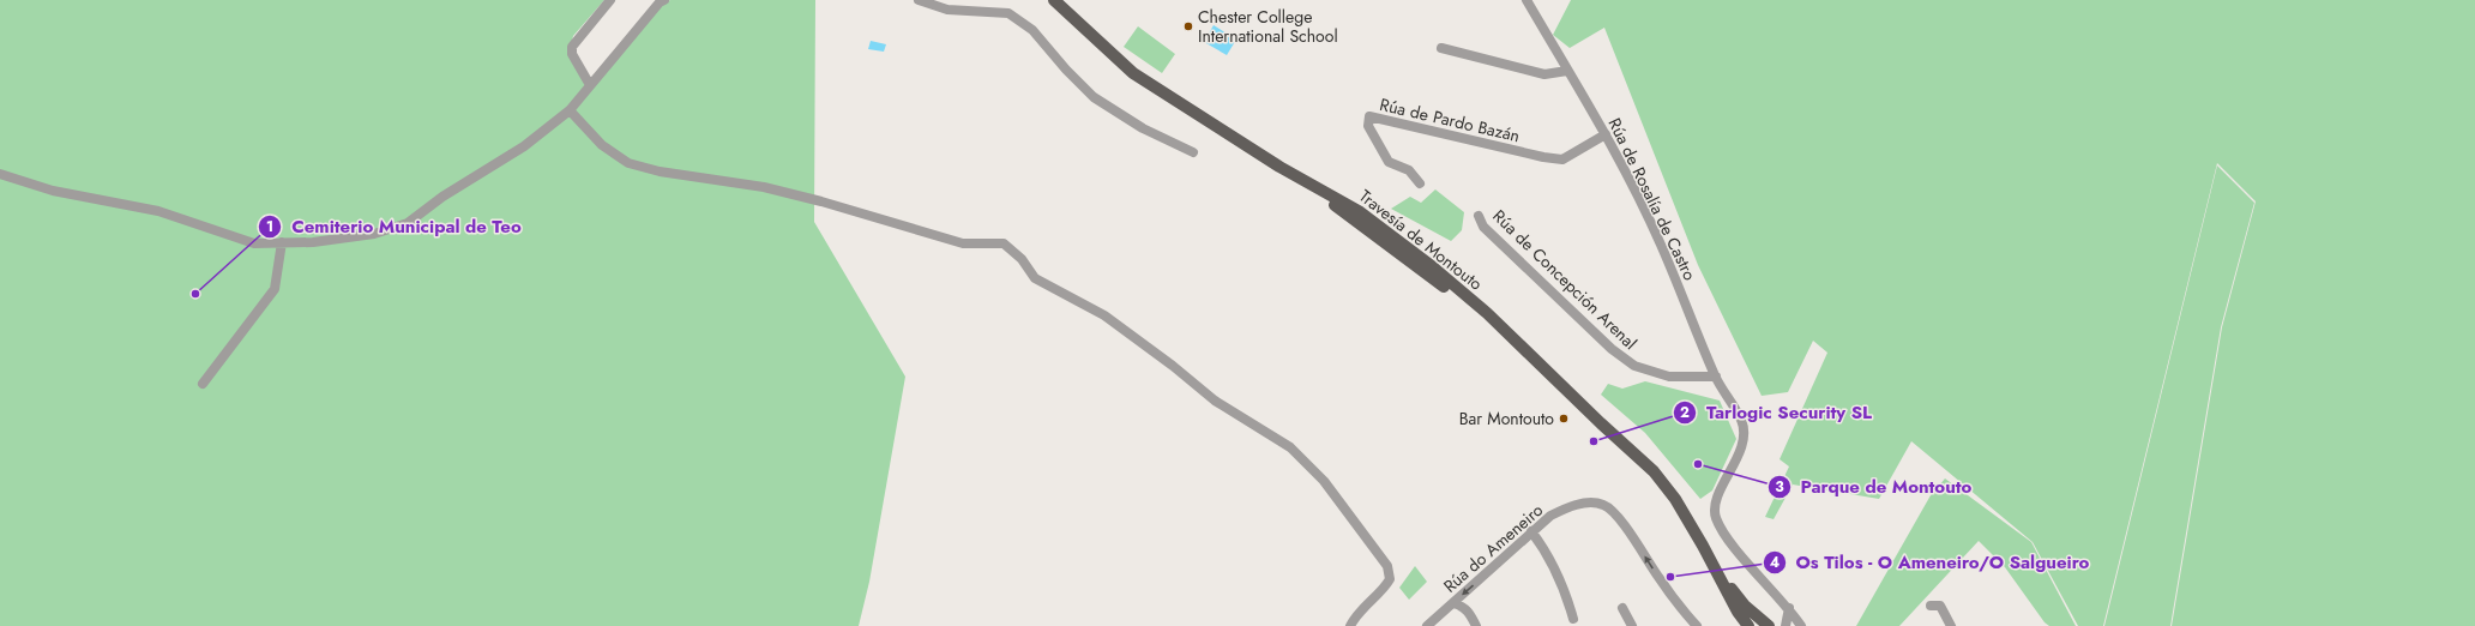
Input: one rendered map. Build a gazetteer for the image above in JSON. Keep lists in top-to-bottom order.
{
  "streets": {
    "main road": ["Travesía de Montouto"],
    "street": [
      "Rúa de Pardo Bazán",
      "Rúa de Rosalía de Castro",
      "Rúa de Concepción Arenal",
      "Rúa do Ameneiro"
    ]
  },
  "crossings": [
    ["Rúa de Pardo Bazán", "Rúa de Rosalía de Castro"],
    ["Rúa de Rosalía de Castro", "Rúa de Concepción Arenal"]
  ],
  "places": [
    "Chester College International School",
    "Cemiterio Municipal de Teo",
    "Bar Montouto",
    "Tarlogic Security SL",
    "Parque de Montouto",
    "Os Tilos - O Ameneiro/O Salgueiro"
  ]
}
